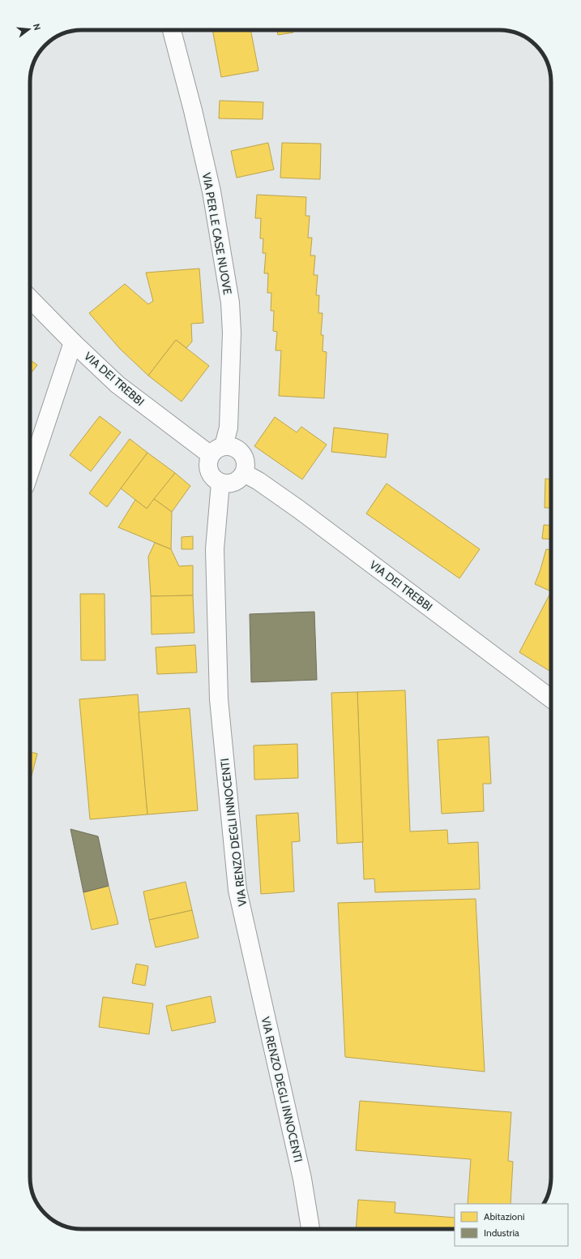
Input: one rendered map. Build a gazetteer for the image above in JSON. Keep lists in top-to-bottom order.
{
  "streets": {
    "street": ["VIA PER LE CASE NUOVE", "VIA DEI TREBBI", "VIA RENZO DEGLI INNOCENTI"]
  },
  "crossings": [
    ["VIA PER LE CASE NUOVE", "VIA DEI TREBBI"],
    ["VIA PER LE CASE NUOVE", "VIA RENZO DEGLI INNOCENTI"],
    ["VIA DEI TREBBI", "VIA RENZO DEGLI INNOCENTI"]
  ],
  "legend": ["Abitazioni", "Industria"],
  "north": "right"
}
